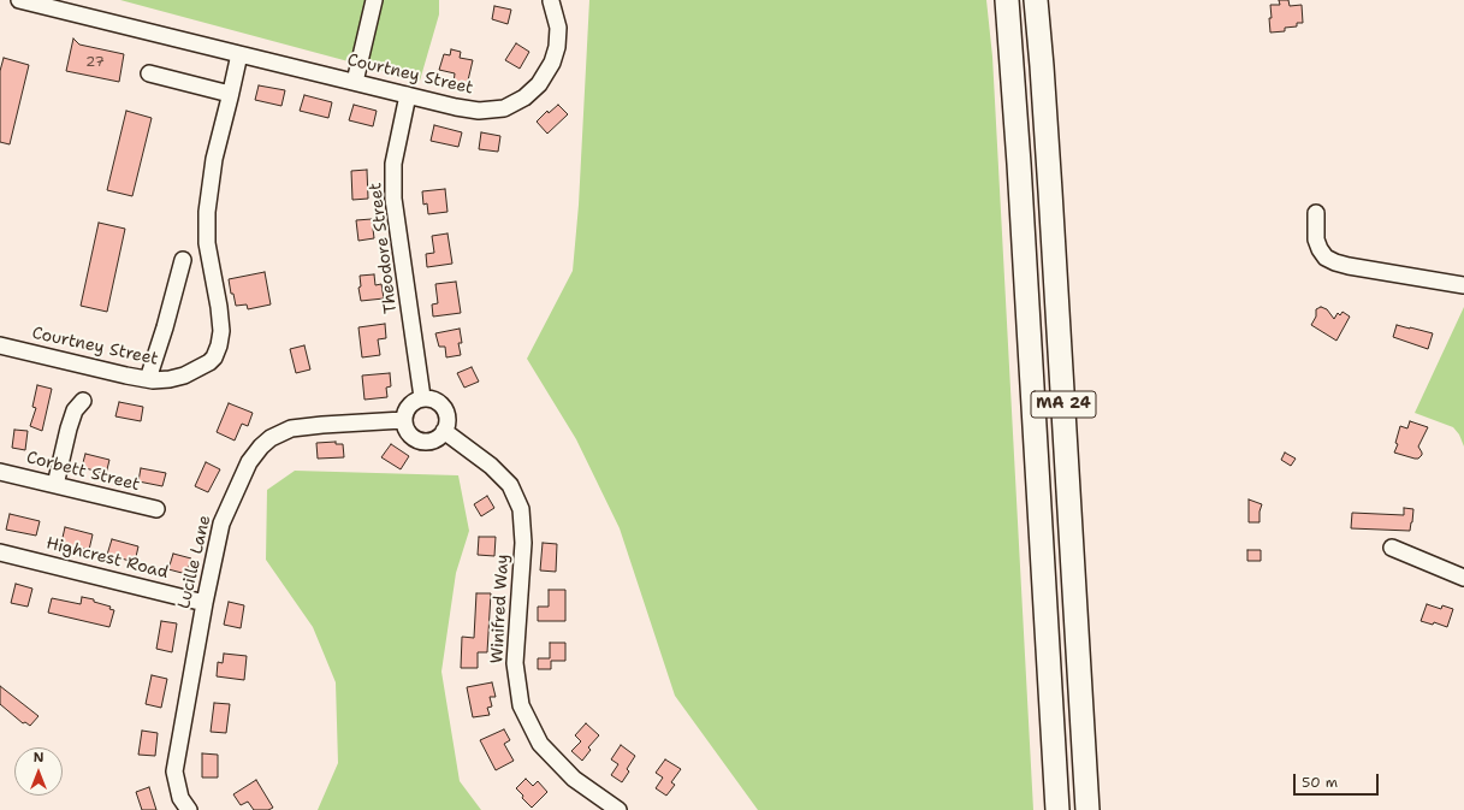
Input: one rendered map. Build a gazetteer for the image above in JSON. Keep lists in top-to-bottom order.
{
  "streets": {
    "highway": ["MA 24"],
    "street": [
      "Courtney Street",
      "Theodore Street",
      "Corbett Street",
      "Highcrest Road",
      "Lucille Lane",
      "Winifred Way"
    ]
  },
  "crossings": [
    ["Courtney Street", "Theodore Street"],
    ["Theodore Street", "Lucille Lane"],
    ["Theodore Street", "Winifred Way"],
    ["Highcrest Road", "Lucille Lane"],
    ["Lucille Lane", "Winifred Way"]
  ],
  "house_numbers": ["27"],
  "scale_bar": "50 m",
  "north": "top"
}
